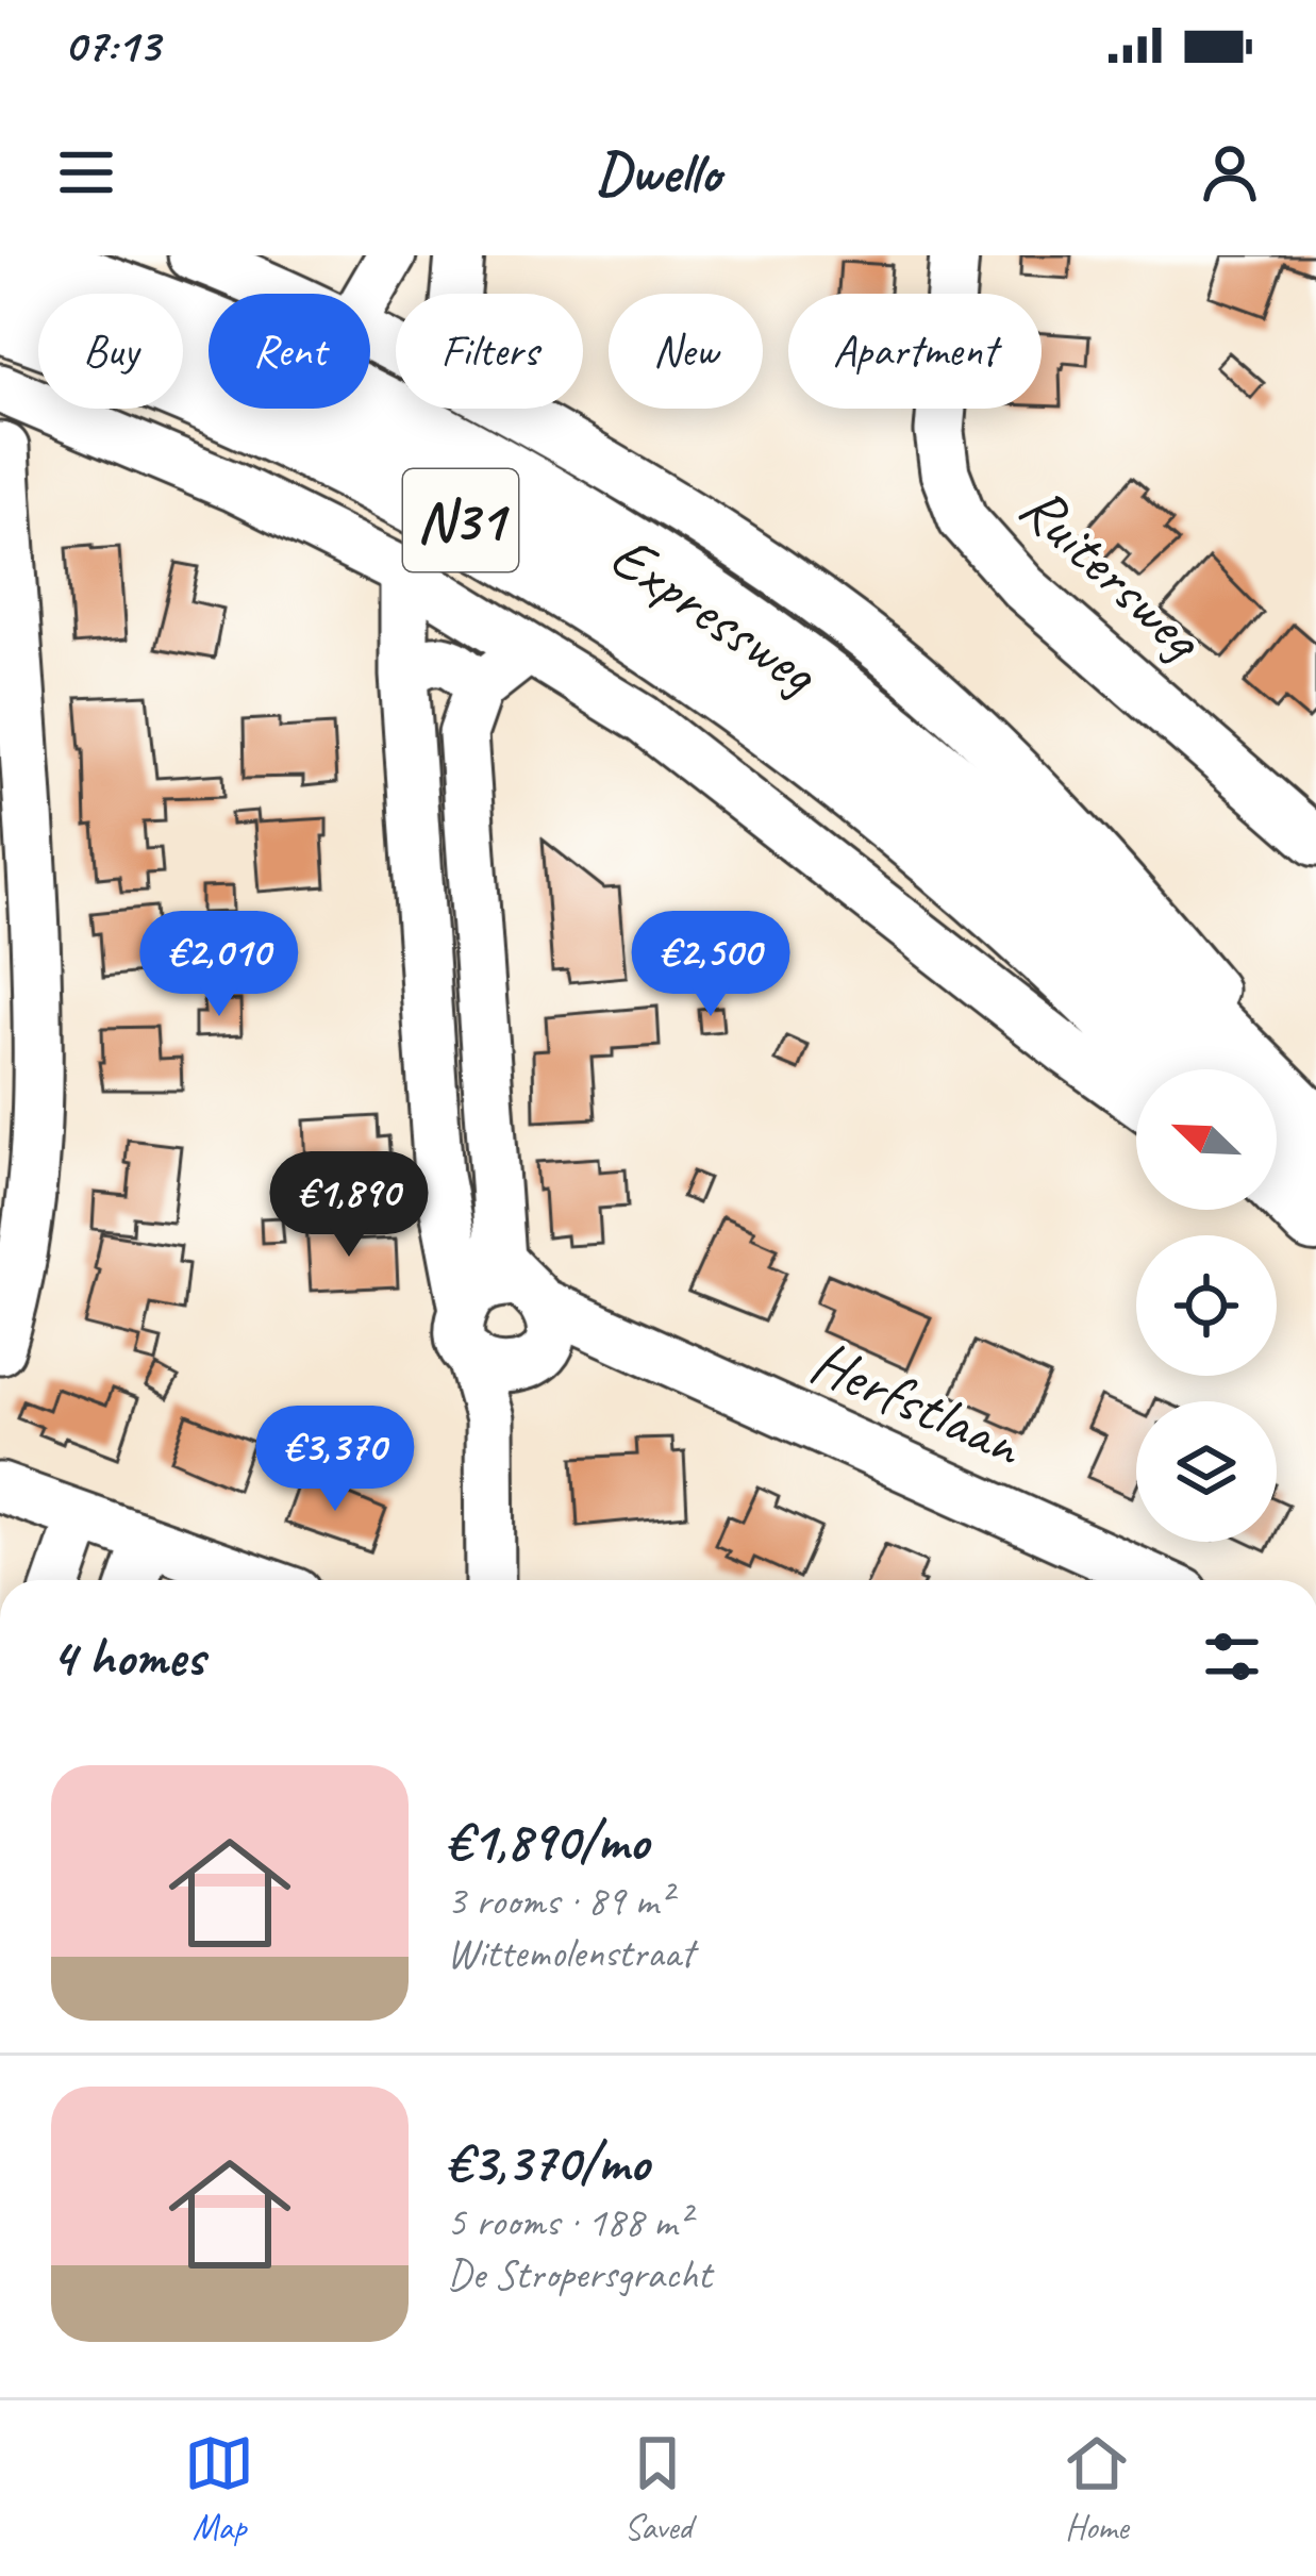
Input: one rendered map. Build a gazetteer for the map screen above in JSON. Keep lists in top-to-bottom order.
{
  "streets": {
    "highway": ["N31", "Expressweg"],
    "street": ["Ruitersweg", "Herfstlaan"]
  },
  "north": "top left",
  "page": {
    "status": "07:13",
    "header": "Dwello",
    "chip": [
      "Buy",
      "Rent",
      "Filters",
      "New",
      "Apartment"
    ],
    "price": [
      "€2,010",
      "€2,500",
      "€1,890",
      "€3,370"
    ],
    "heading": "4 homes",
    "list": [
      {
        "name": "€1,890/mo",
        "note": "3 rooms · 89 m² · Wittemolenstraat"
      },
      {
        "name": "€3,370/mo",
        "note": "5 rooms · 188 m² · De Stropersgracht"
      }
    ],
    "tabs": ["Map", "Saved", "Home"]
  }
}
